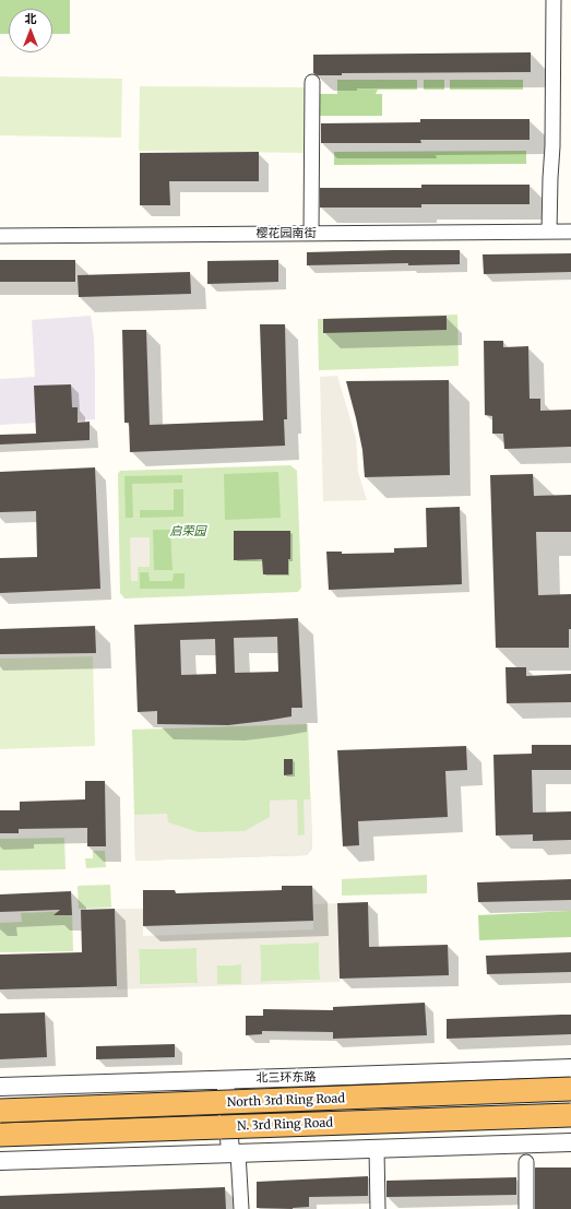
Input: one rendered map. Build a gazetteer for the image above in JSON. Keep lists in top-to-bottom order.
{
  "streets": {
    "highway": ["North 3rd Ring Road", "N. 3rd Ring Road"],
    "street": ["樱花园南街", "北三环东路"]
  },
  "parks": ["启荣园"],
  "north": "top"
}
